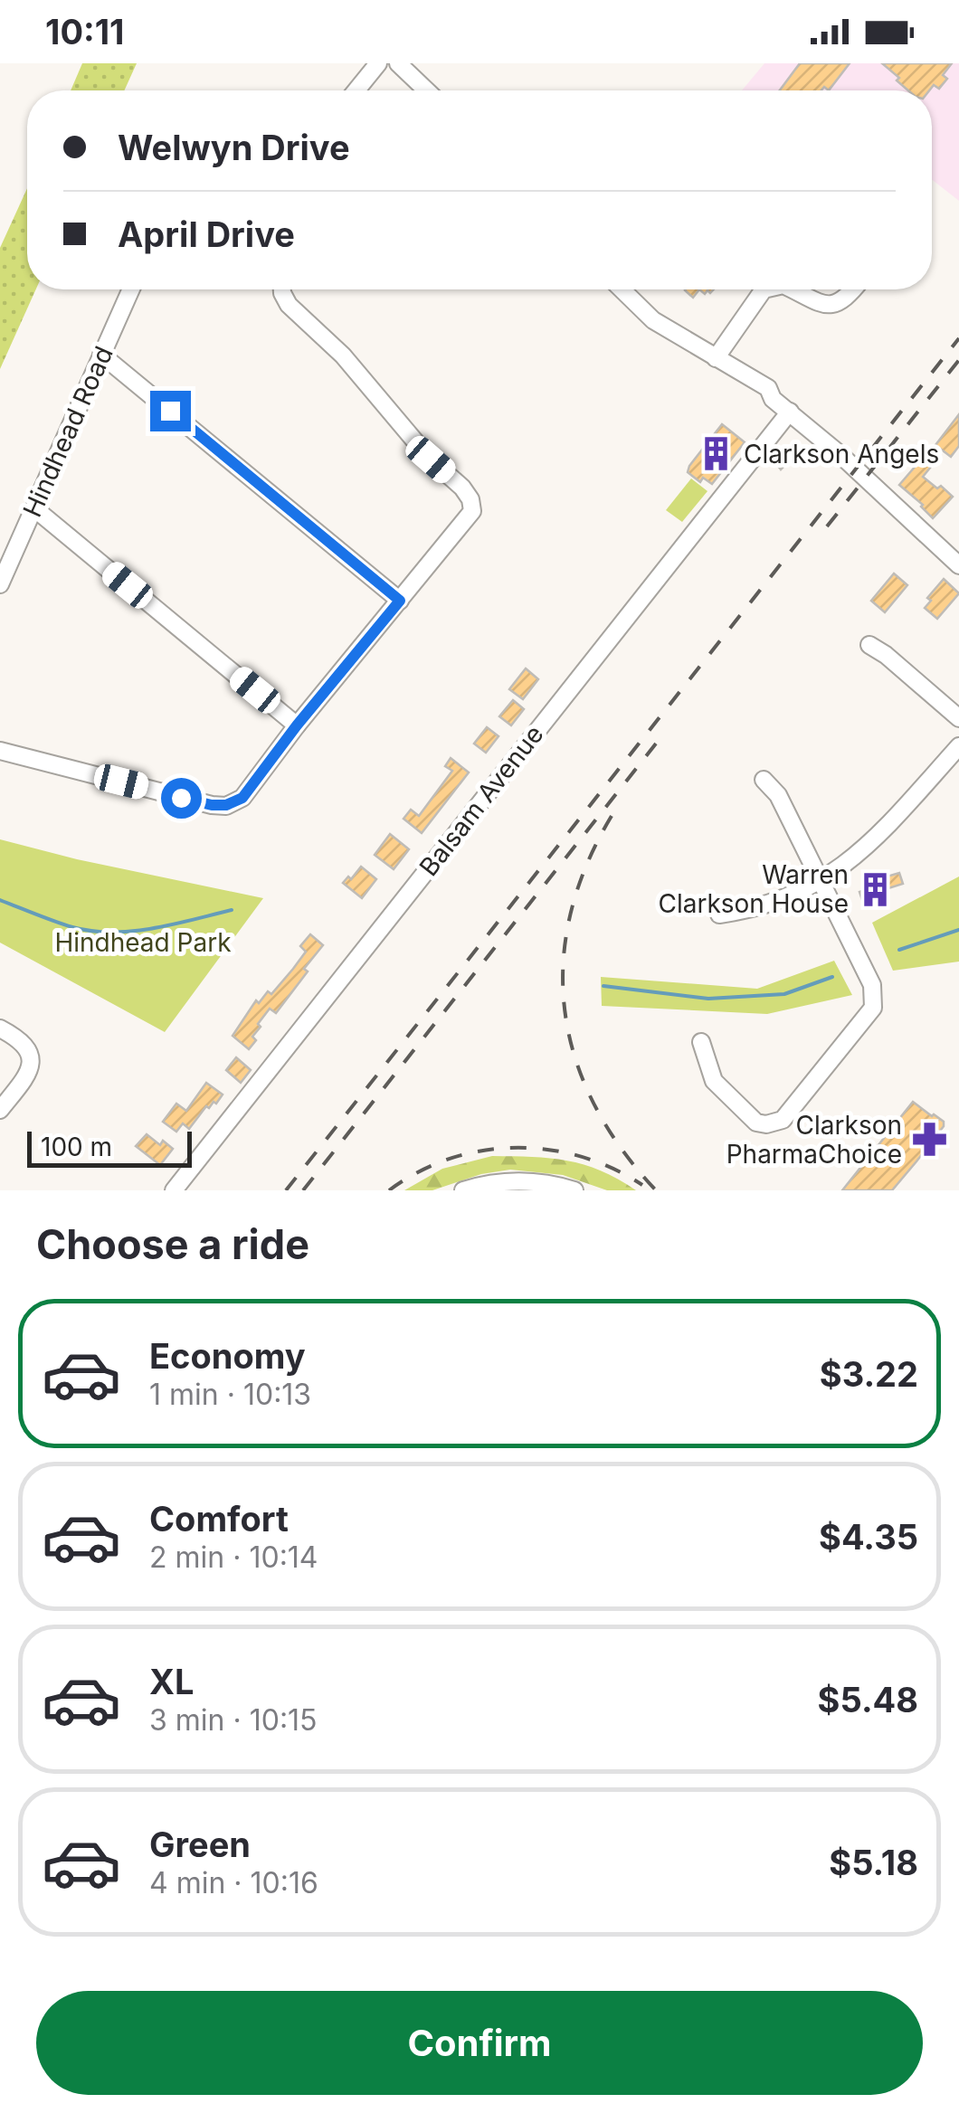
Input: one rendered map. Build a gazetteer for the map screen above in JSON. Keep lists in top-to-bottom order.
{
  "streets": {
    "street": ["Hindhead Road", "Balsam Avenue"]
  },
  "parks": ["Hindhead Park"],
  "places": {
    "building": ["Clarkson Angels", "Warren Clarkson House"],
    "pharmacy": ["Clarkson PharmaChoice"]
  },
  "scale_bar": "100 m",
  "page": {
    "status": "10:11",
    "banner": ["Welwyn Drive", "April Drive"],
    "scale": "100 m",
    "heading": "Choose a ride",
    "list": [
      {
        "name": "Economy",
        "note": "1 min · 10:13",
        "value": "$3.22"
      },
      {
        "name": "Comfort",
        "note": "2 min · 10:14",
        "value": "$4.35"
      },
      {
        "name": "XL",
        "note": "3 min · 10:15",
        "value": "$5.48"
      },
      {
        "name": "Green",
        "note": "4 min · 10:16",
        "value": "$5.18"
      }
    ],
    "buttons": "Confirm"
  }
}
